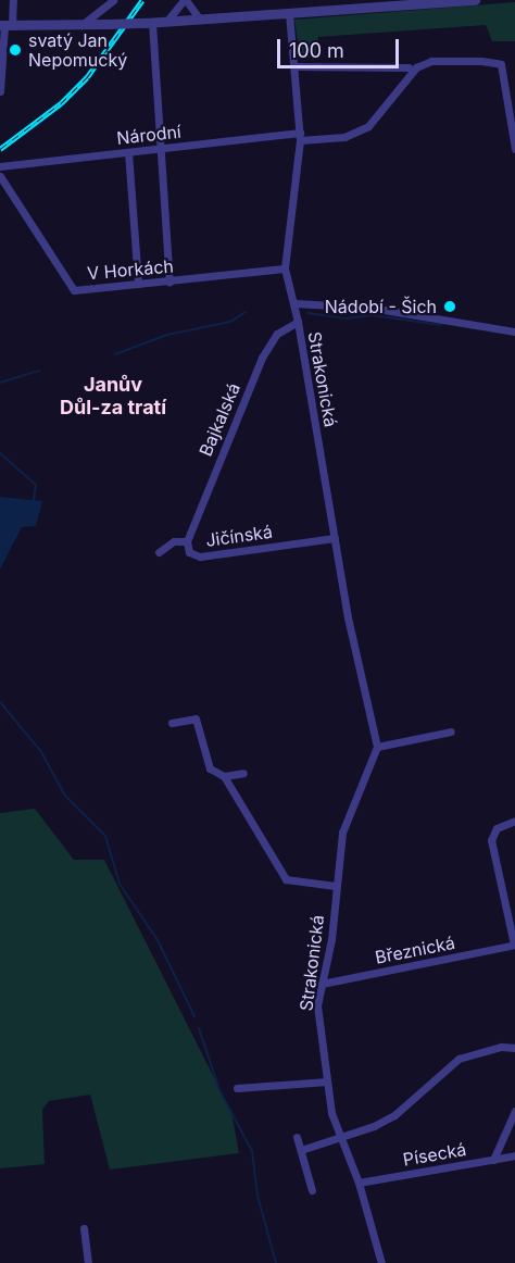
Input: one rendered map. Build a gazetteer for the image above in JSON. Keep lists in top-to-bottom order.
{
  "streets": {
    "street": [
      "Národní",
      "V Horkách",
      "Strakonická",
      "Bajkalská",
      "Jičínská",
      "Březnická",
      "Písecká"
    ]
  },
  "crossings": [
    ["Národní", "Strakonická"],
    ["V Horkách", "Strakonická"],
    ["Strakonická", "Bajkalská"],
    ["Strakonická", "Jičínská"],
    ["Strakonická", "Březnická"],
    ["Strakonická", "Písecká"],
    ["Bajkalská", "Jičínská"]
  ],
  "districts": ["Janův Důl-za tratí"],
  "places": ["svatý Jan Nepomucký", "Nádobí - Šich"],
  "scale_bar": "100 m"
}
